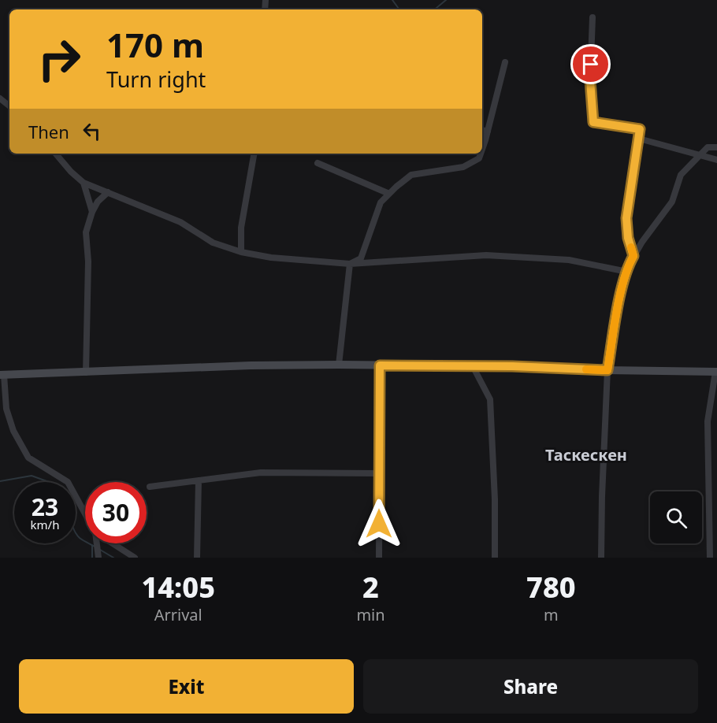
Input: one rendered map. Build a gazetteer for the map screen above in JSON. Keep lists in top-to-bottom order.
{
  "districts": ["Таскескен"],
  "page": {
    "turn": ["170 m", "Turn right"],
    "then": "Then",
    "speed": "23 km/h",
    "limit": "30",
    "eta": [
      "14:05",
      "Arrival",
      "2",
      "min",
      "780",
      "m"
    ],
    "buttons": ["Exit", "Share"]
  }
}
